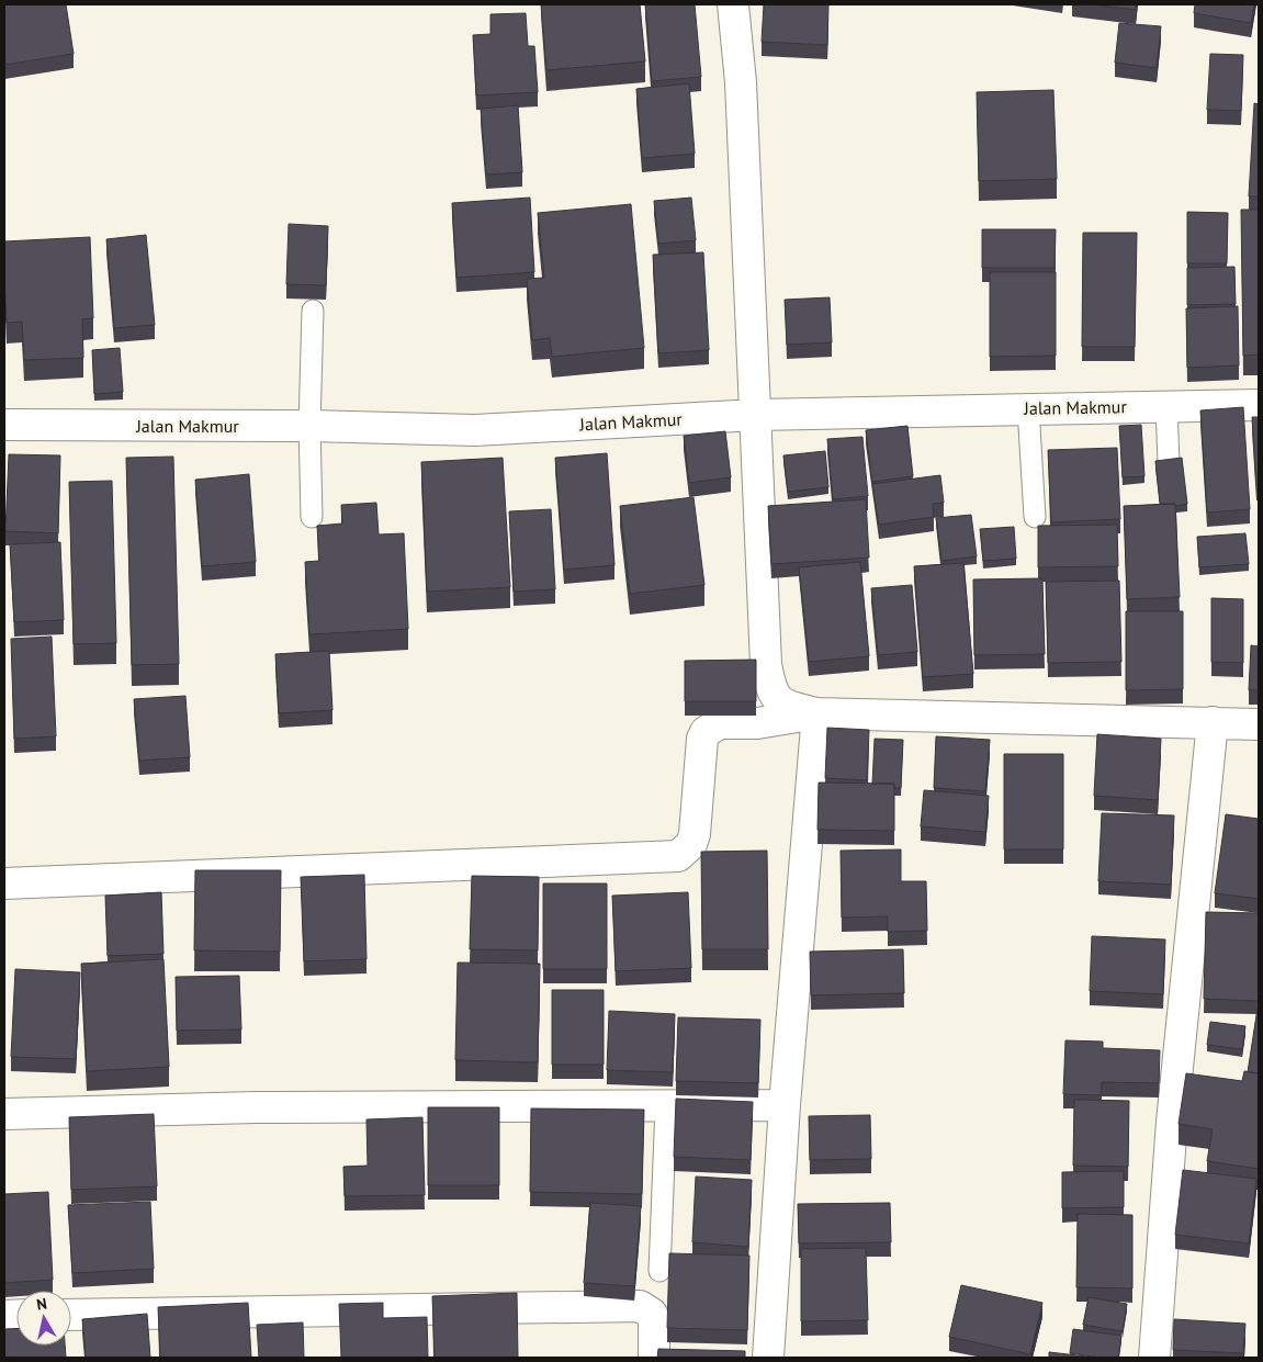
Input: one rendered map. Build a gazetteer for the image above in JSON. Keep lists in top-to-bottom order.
{
  "streets": {
    "street": ["Jalan Makmur"]
  },
  "north": "top"
}
